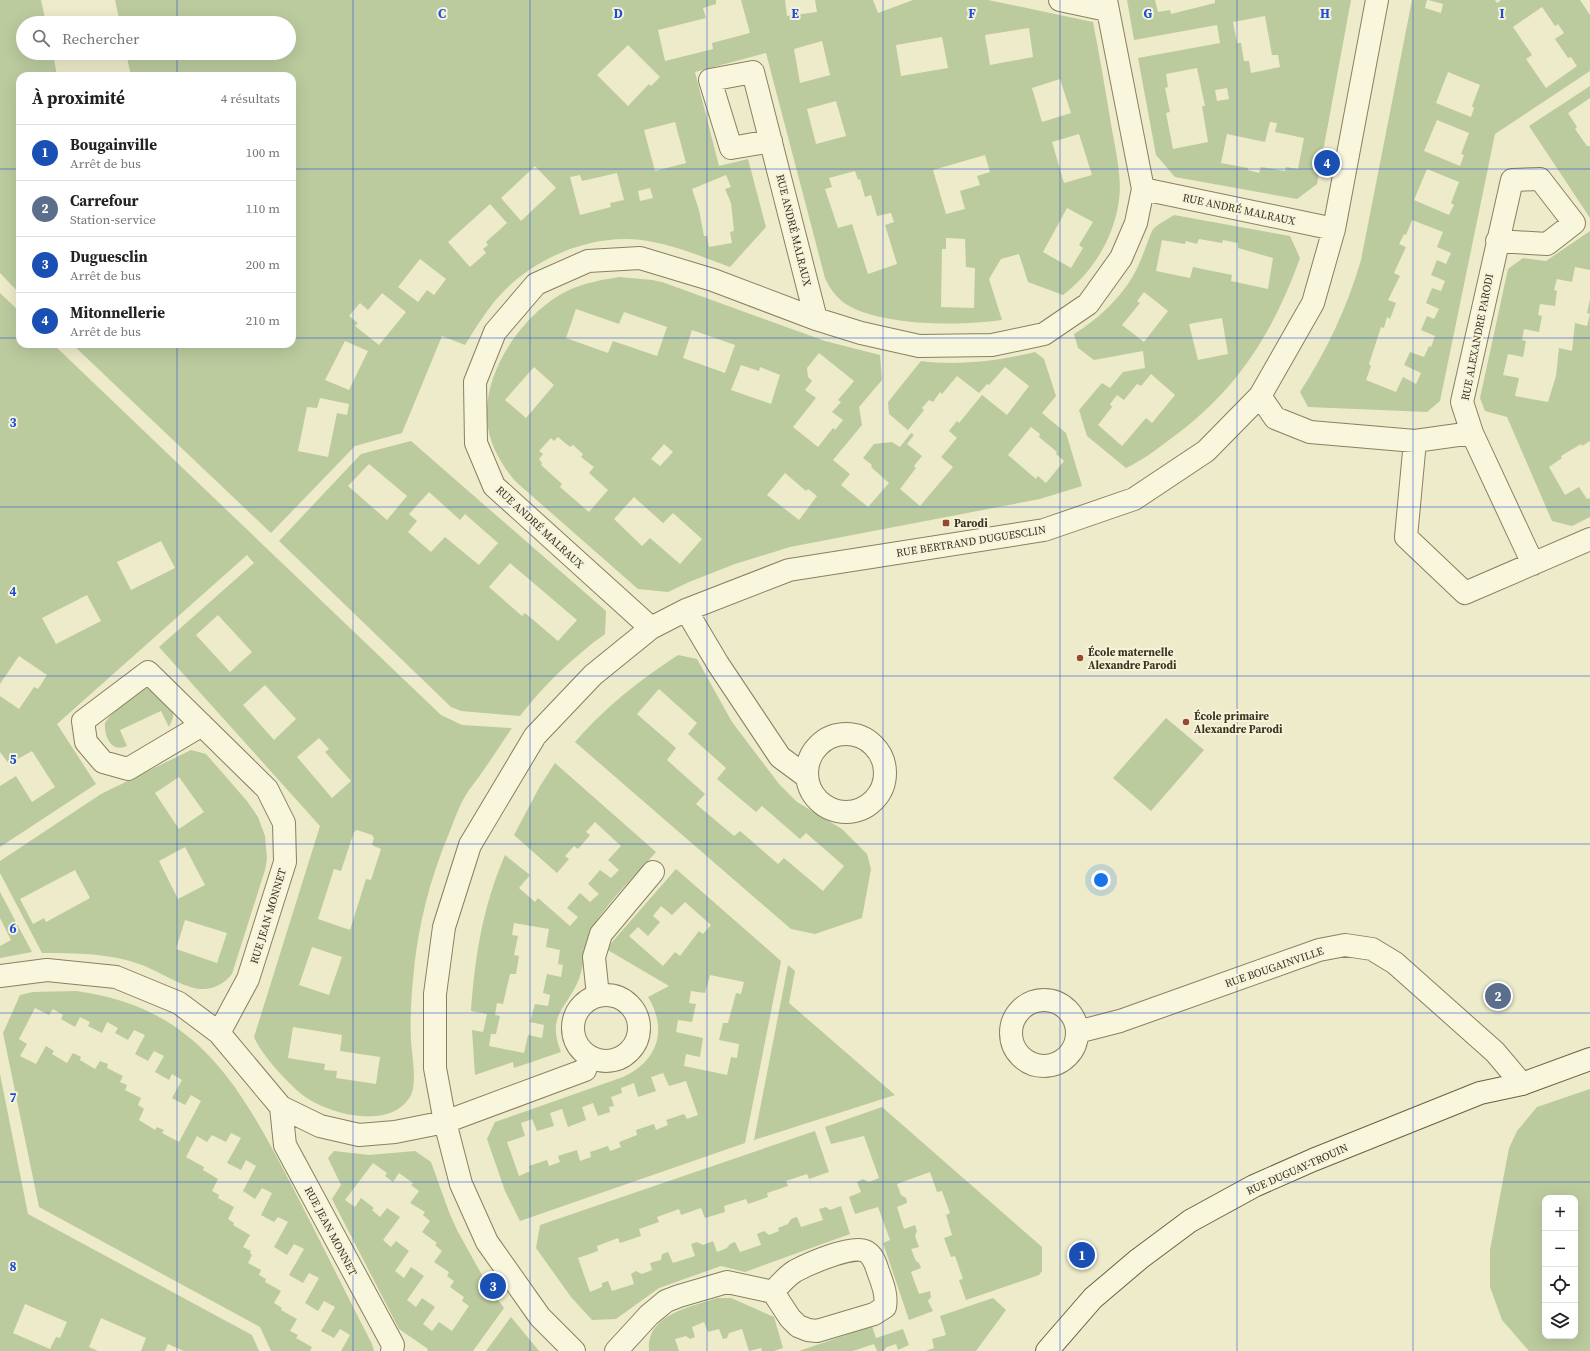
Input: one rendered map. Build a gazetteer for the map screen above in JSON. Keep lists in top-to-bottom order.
{
  "streets": {
    "street": [
      "RUE ANDRÉ MALRAUX",
      "RUE ALEXANDRE PARODI",
      "RUE BERTRAND DUGUESCLIN",
      "RUE JEAN MONNET",
      "RUE BOUGAINVILLE",
      "RUE DUGUAY-TROUIN"
    ]
  },
  "crossings": [
    ["RUE ANDRÉ MALRAUX", "RUE BERTRAND DUGUESCLIN"],
    ["RUE BOUGAINVILLE", "RUE DUGUAY-TROUIN"]
  ],
  "places": {
    "transit": ["Parodi"],
    "other": ["École maternelle Alexandre Parodi", "École primaire Alexandre Parodi"]
  },
  "page": {
    "search": "Rechercher",
    "heading": ["À proximité", "4 résultats"],
    "list": [
      {
        "mark": "1",
        "name": "Bougainville",
        "note": "Arrêt de bus",
        "value": "100 m"
      },
      {
        "mark": "2",
        "name": "Carrefour",
        "note": "Station-service",
        "value": "110 m"
      },
      {
        "mark": "3",
        "name": "Duguesclin",
        "note": "Arrêt de bus",
        "value": "200 m"
      },
      {
        "mark": "4",
        "name": "Mitonnellerie",
        "note": "Arrêt de bus",
        "value": "210 m"
      }
    ],
    "pins": [
      "4",
      "2",
      "1",
      "3"
    ],
    "map_buttons": ["+", "−"]
  },
  "grid": {
    "columns": [
      "C",
      "D",
      "E",
      "F",
      "G",
      "H",
      "I"
    ],
    "rows": [
      "3",
      "4",
      "5",
      "6",
      "7",
      "8"
    ]
  }
}
